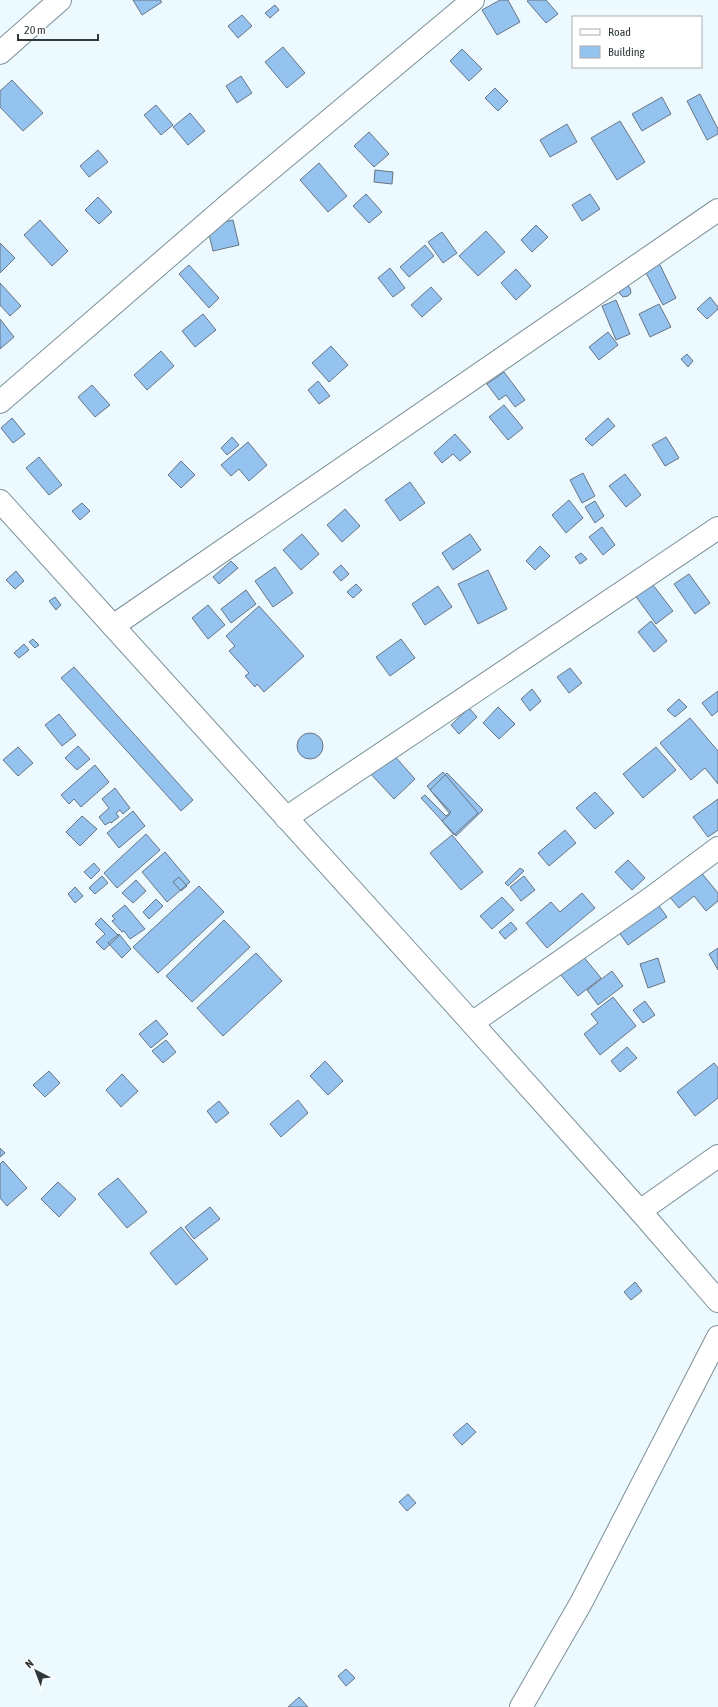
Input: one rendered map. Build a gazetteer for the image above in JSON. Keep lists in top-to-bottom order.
{
  "legend": ["Road", "Building"],
  "scale_bar": "20 m",
  "north": "top left"
}
